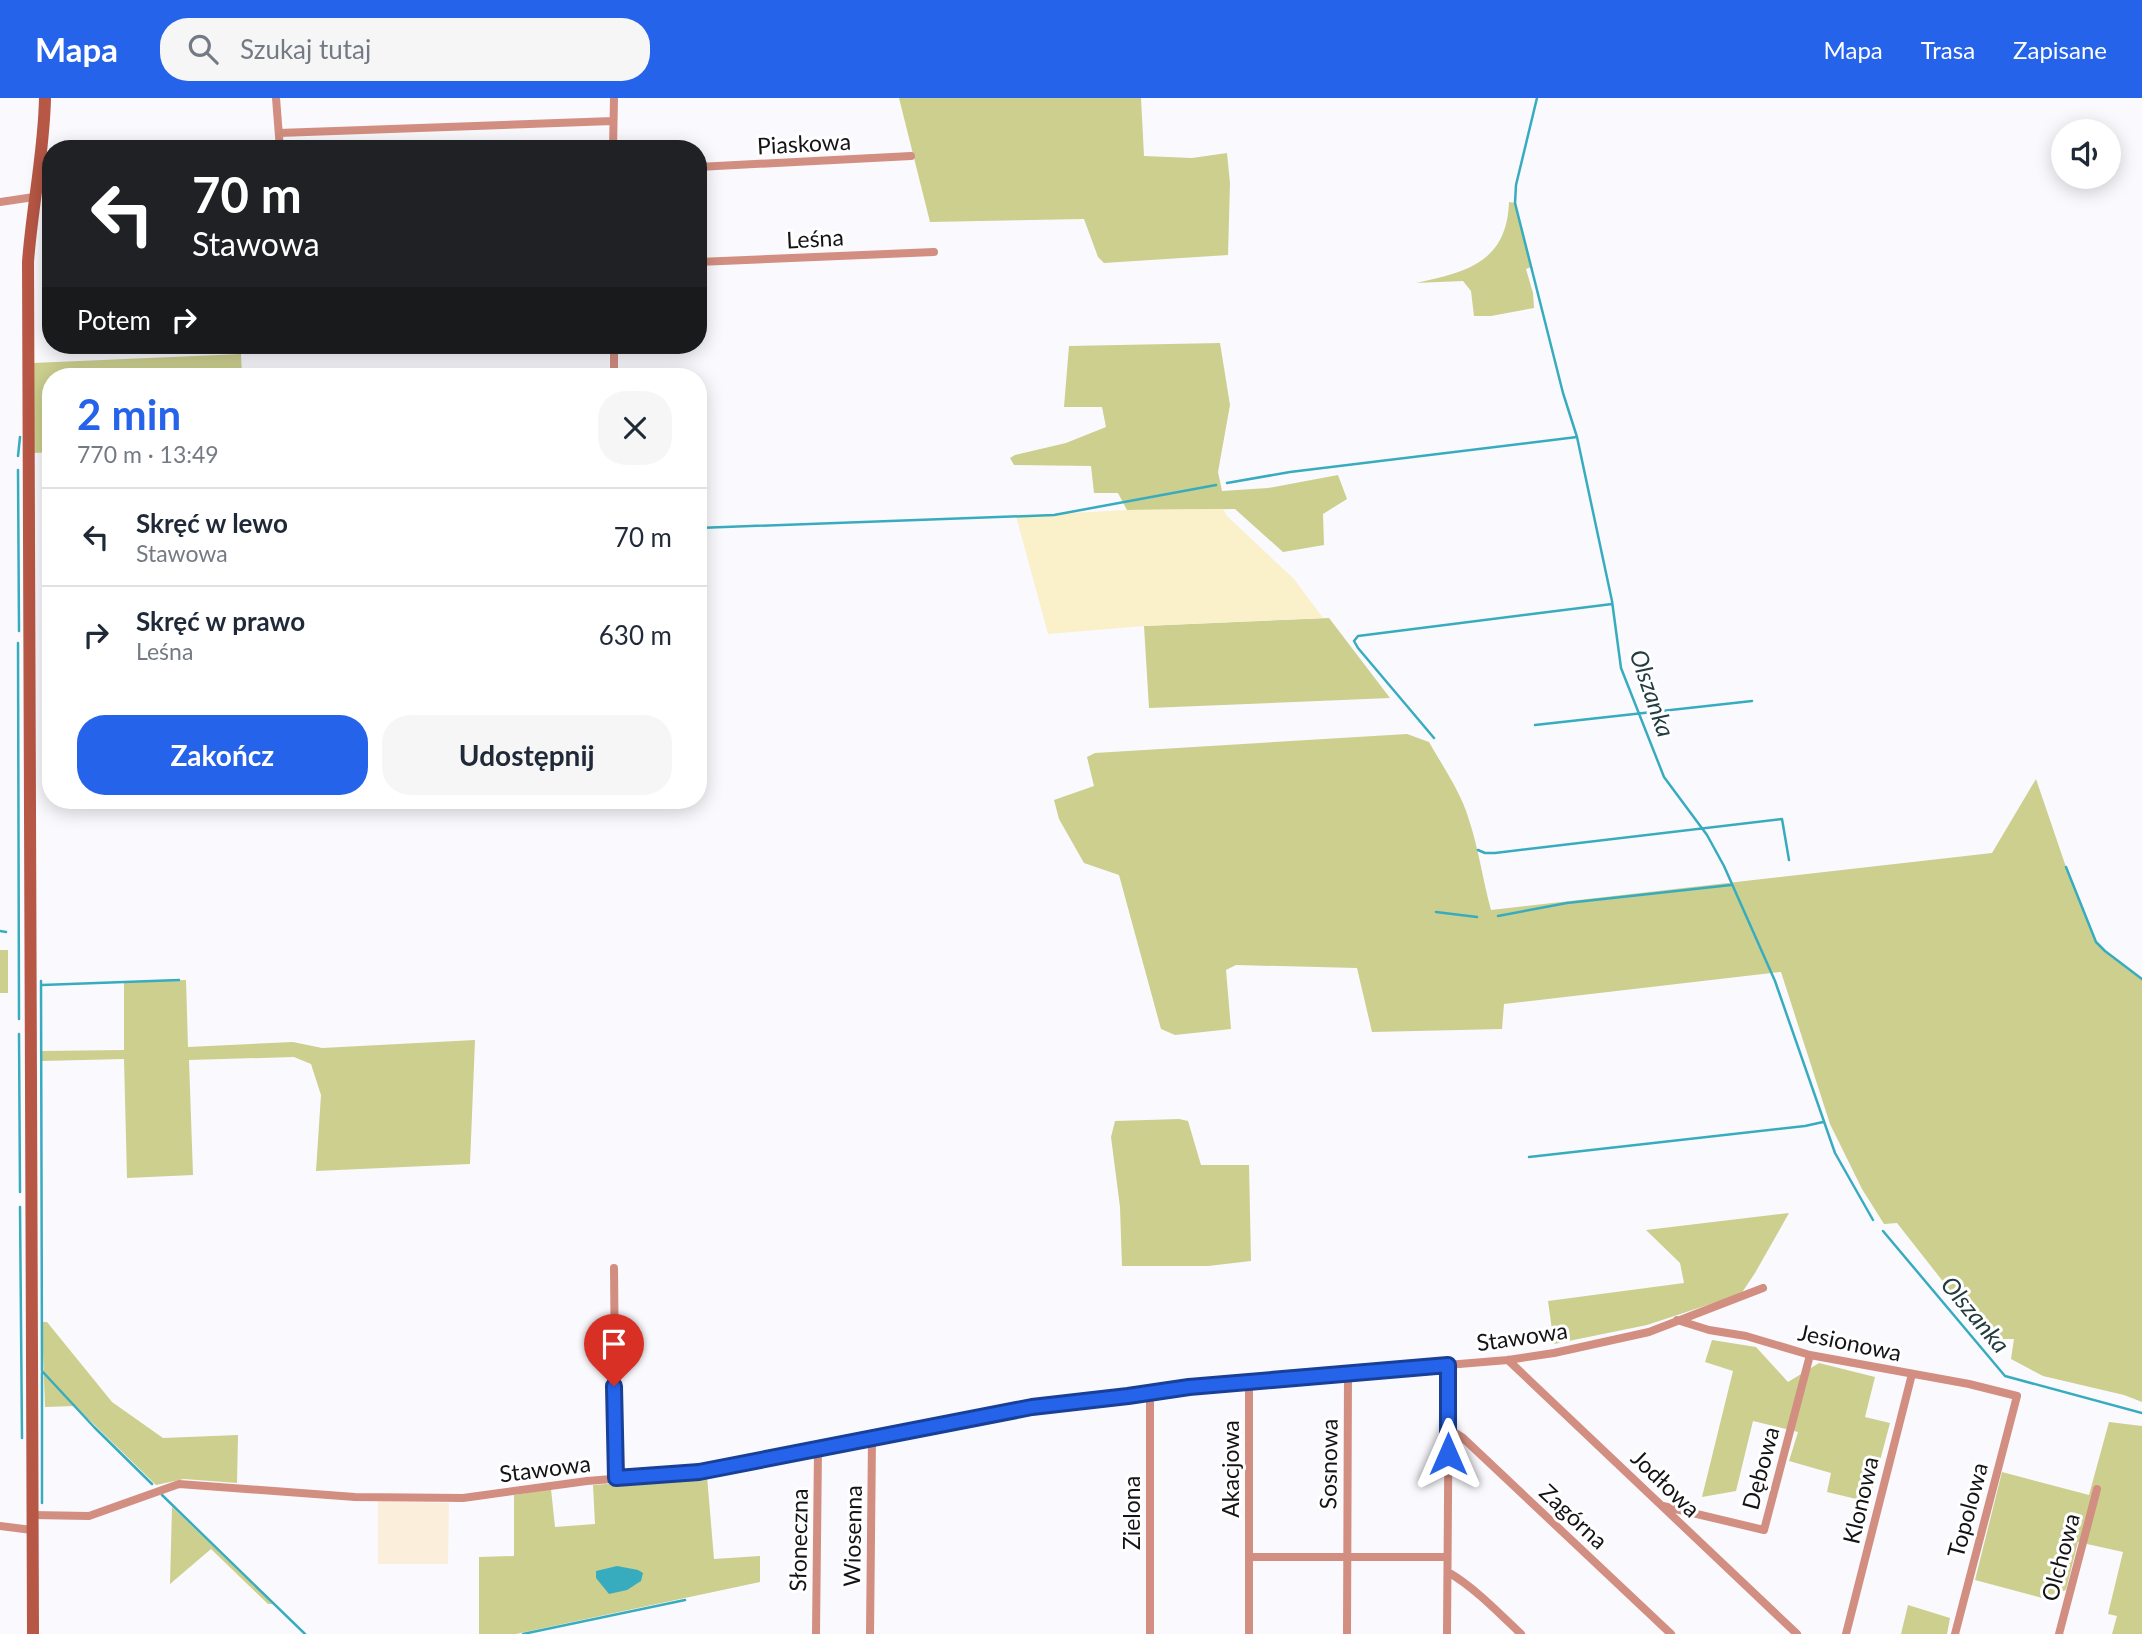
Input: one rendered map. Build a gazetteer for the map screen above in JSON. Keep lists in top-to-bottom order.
{
  "streets": {
    "street": [
      "Piaskowa",
      "Leśna",
      "Stawowa",
      "Jesionowa",
      "Sosnowa",
      "Dębowa",
      "Akacjowa",
      "Jodłowa",
      "Klonowa",
      "Topolowa",
      "Zielona",
      "Zagórna",
      "Wiosenna",
      "Słoneczna",
      "Olchowa"
    ]
  },
  "crossings": [
    ["Stawowa", "Jesionowa"],
    ["Stawowa", "Sosnowa"],
    ["Stawowa", "Akacjowa"],
    ["Stawowa", "Jodłowa"],
    ["Stawowa", "Zielona"],
    ["Stawowa", "Wiosenna"],
    ["Stawowa", "Słoneczna"],
    ["Jesionowa", "Dębowa"],
    ["Jesionowa", "Klonowa"],
    ["Jesionowa", "Topolowa"],
    ["Dębowa", "Jodłowa"]
  ],
  "water": ["Olszanka"],
  "page": {
    "header": "Mapa",
    "search": "Szukaj tutaj",
    "nav": ["Mapa", "Trasa", "Zapisane"],
    "turn": ["70 m", "Stawowa"],
    "then": "Potem",
    "heading": ["2 min", "770 m · 13:49"],
    "list": [
      {
        "name": "Skręć w lewo",
        "note": "Stawowa",
        "value": "70 m"
      },
      {
        "name": "Skręć w prawo",
        "note": "Leśna",
        "value": "630 m"
      }
    ],
    "buttons": ["Zakończ", "Udostępnij"]
  }
}
